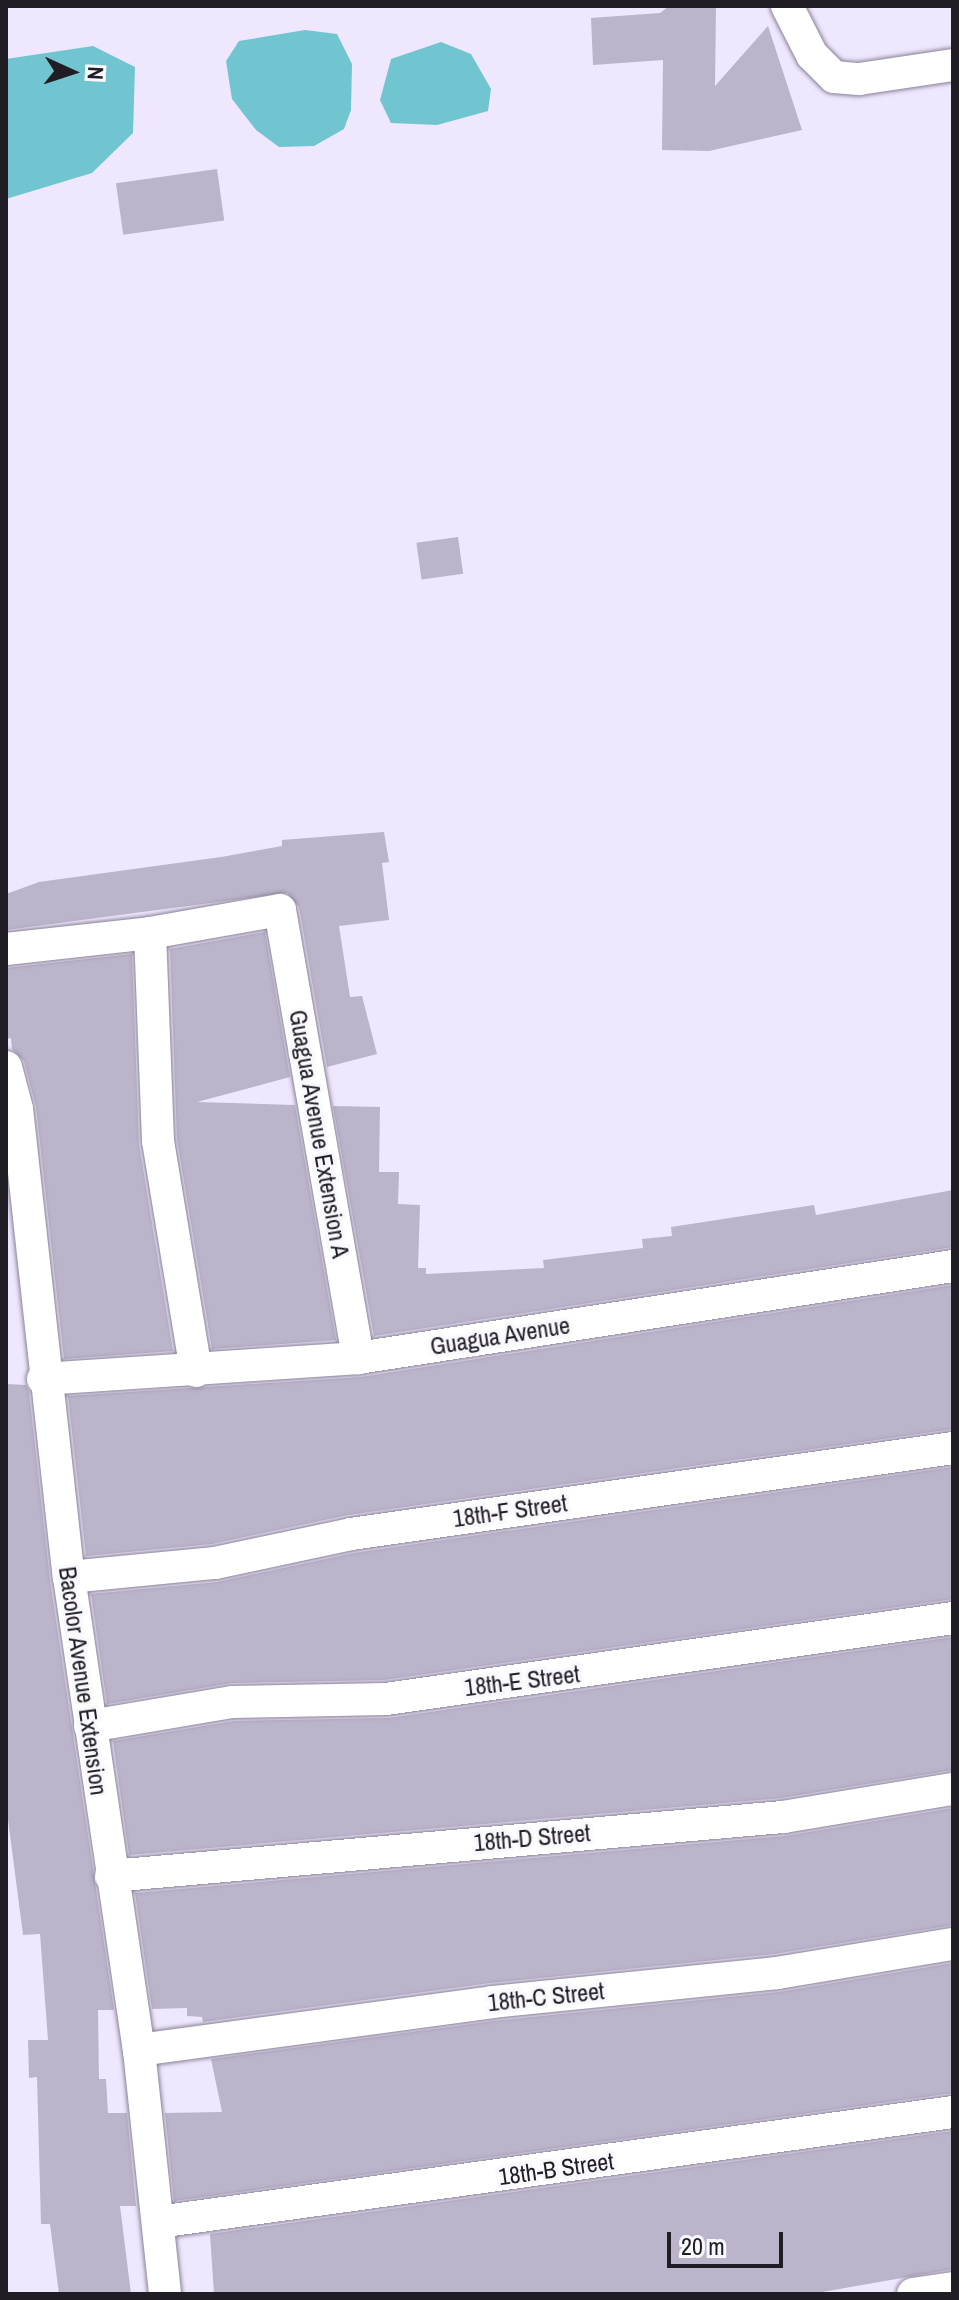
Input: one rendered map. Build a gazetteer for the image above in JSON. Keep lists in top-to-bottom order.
{
  "streets": {
    "street": [
      "Guagua Avenue Extension A",
      "Guagua Avenue",
      "18th-F Street",
      "Bacolor Avenue Extension",
      "18th-E Street",
      "18th-D Street",
      "18th-C Street",
      "18th-B Street"
    ]
  },
  "crossings": [
    ["Guagua Avenue Extension A", "Guagua Avenue"],
    ["Guagua Avenue", "Bacolor Avenue Extension"],
    ["18th-F Street", "Bacolor Avenue Extension"],
    ["Bacolor Avenue Extension", "18th-E Street"],
    ["Bacolor Avenue Extension", "18th-D Street"],
    ["Bacolor Avenue Extension", "18th-C Street"],
    ["Bacolor Avenue Extension", "18th-B Street"]
  ],
  "scale_bar": "20 m",
  "north": "right"
}
